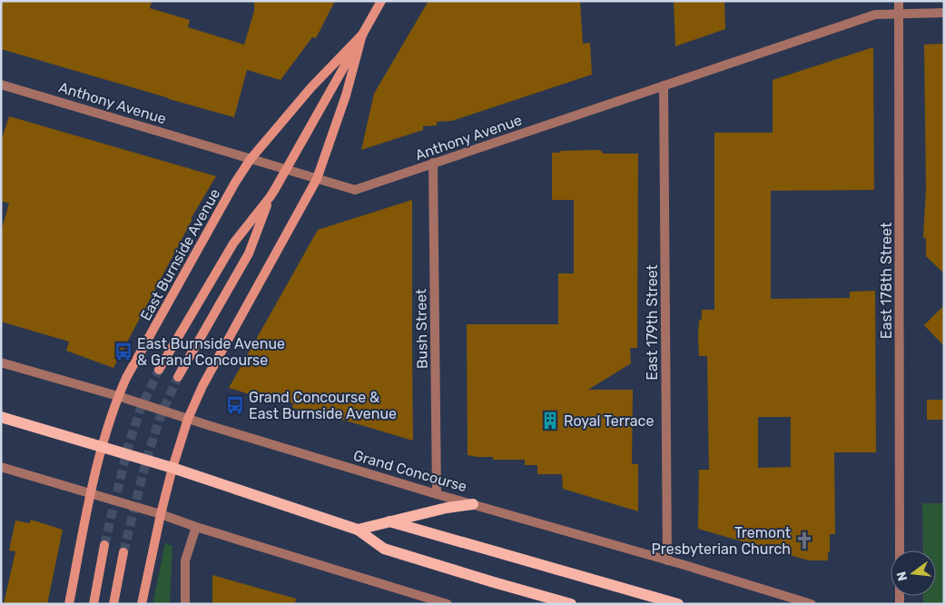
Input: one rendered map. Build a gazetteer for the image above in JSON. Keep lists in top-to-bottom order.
{
  "streets": {
    "main road": ["East Burnside Avenue"],
    "street": [
      "Anthony Avenue",
      "East 178th Street",
      "East 179th Street",
      "Bush Street",
      "Grand Concourse"
    ]
  },
  "crossings": [
    ["Anthony Avenue", "East Burnside Avenue"],
    ["Anthony Avenue", "East 178th Street"],
    ["Anthony Avenue", "East 179th Street"],
    ["Anthony Avenue", "Bush Street"],
    ["East Burnside Avenue", "Grand Concourse"],
    ["East 179th Street", "Grand Concourse"],
    ["Bush Street", "Grand Concourse"]
  ],
  "places": {
    "bus stop": ["East Burnside Avenue & Grand Concourse", "Grand Concourse & East Burnside Avenue"],
    "building": ["Royal Terrace"],
    "church": ["Tremont Presbyterian Church"]
  },
  "north": "left"
}
